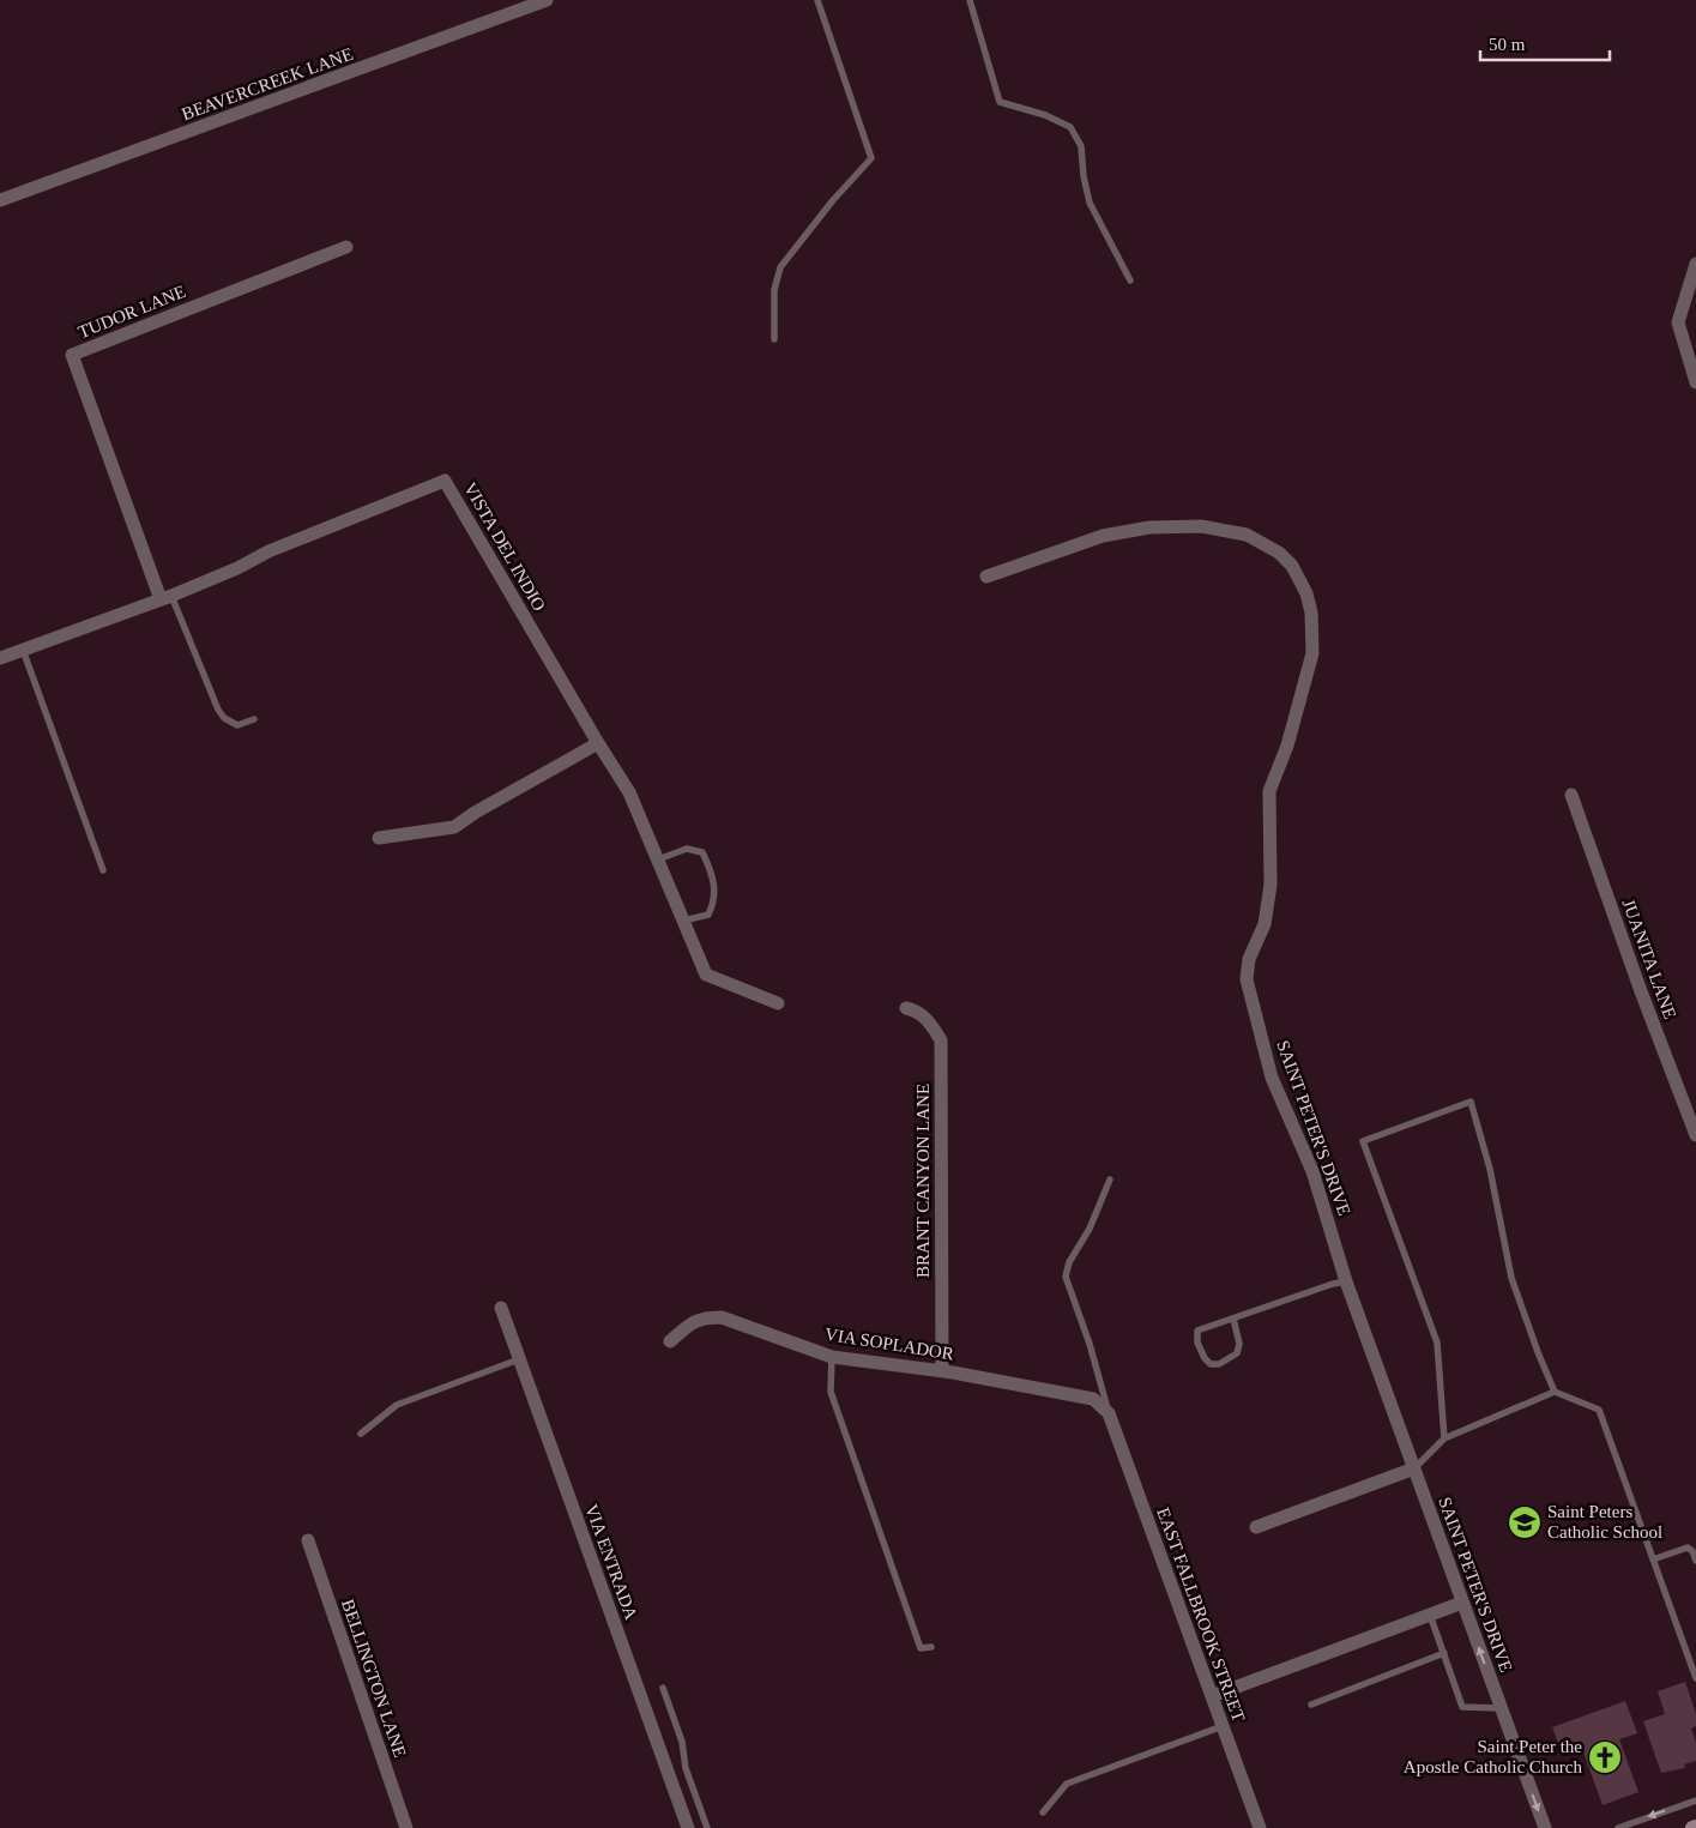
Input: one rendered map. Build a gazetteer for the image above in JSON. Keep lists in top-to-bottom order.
{
  "streets": {
    "street": [
      "BEAVERCREEK LANE",
      "TUDOR LANE",
      "VISTA DEL INDIO",
      "JUANITA LANE",
      "SAINT PETER'S DRIVE",
      "BRANT CANYON LANE",
      "VIA SOPLADOR",
      "VIA ENTRADA",
      "EAST FALLBROOK STREET",
      "BELLINGTON LANE"
    ]
  },
  "crossings": [
    ["TUDOR LANE", "VISTA DEL INDIO"],
    ["BRANT CANYON LANE", "VIA SOPLADOR"],
    ["VIA SOPLADOR", "EAST FALLBROOK STREET"]
  ],
  "places": {
    "school or university": ["Saint Peters Catholic School"],
    "church": ["Saint Peter the Apostle Catholic Church"]
  },
  "scale_bar": "50 m"
}
